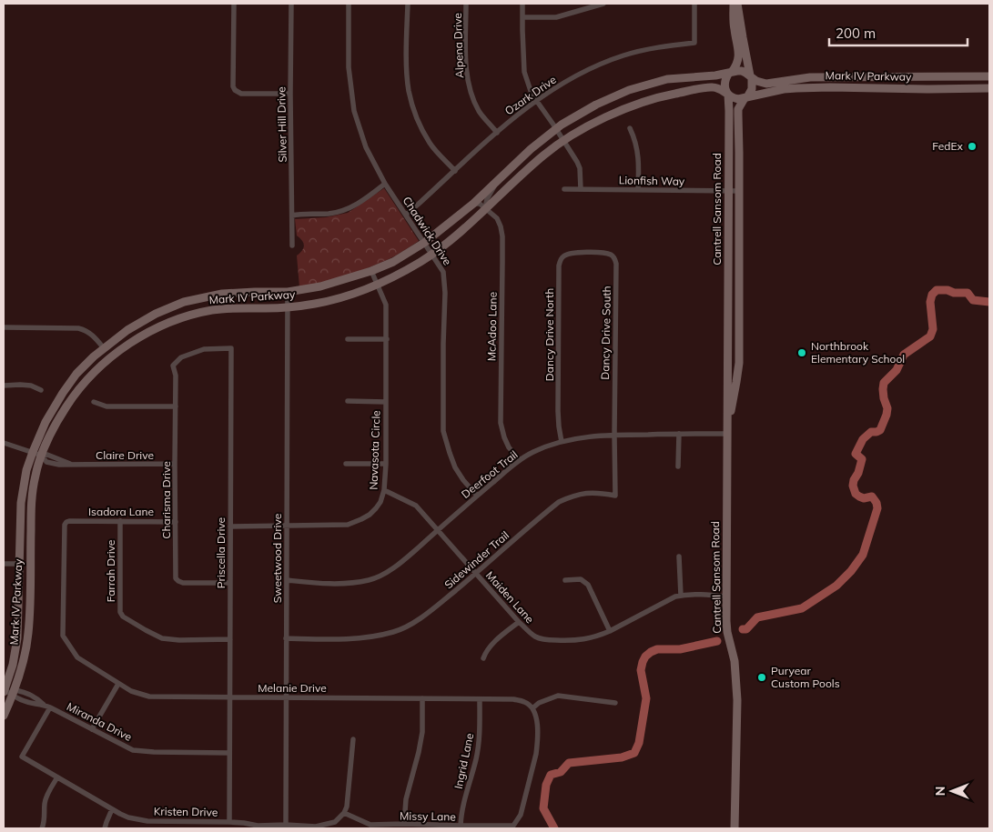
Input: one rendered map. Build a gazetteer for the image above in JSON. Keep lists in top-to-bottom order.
{
  "streets": {
    "main road": ["Mark IV Parkway", "Cantrell Sansom Road"],
    "street": [
      "Alpena Drive",
      "Ozark Drive",
      "Silver Hill Drive",
      "Lionfish Way",
      "Chadwick Drive",
      "McAdoo Lane",
      "Dancy Drive South",
      "Dancy Drive North",
      "Navasota Circle",
      "Claire Drive",
      "Deerfoot Trail",
      "Charisma Drive",
      "Isadora Lane",
      "Priscella Drive",
      "Sweetwood Drive",
      "Sidewinder Trail",
      "Farrah Drive",
      "Maiden Lane",
      "Melanie Drive",
      "Miranda Drive",
      "Ingrid Lane",
      "Kristen Drive",
      "Missy Lane"
    ]
  },
  "crossings": [
    ["Alpena Drive", "Ozark Drive"],
    ["Mark IV Parkway", "Cantrell Sansom Road"],
    ["Mark IV Parkway", "Chadwick Drive"],
    ["Mark IV Parkway", "McAdoo Lane"],
    ["Mark IV Parkway", "Navasota Circle"],
    ["Mark IV Parkway", "Claire Drive"],
    ["Mark IV Parkway", "Sweetwood Drive"],
    ["Mark IV Parkway", "Miranda Drive"],
    ["Ozark Drive", "Chadwick Drive"],
    ["Lionfish Way", "Cantrell Sansom Road"],
    ["Cantrell Sansom Road", "Deerfoot Trail"],
    ["Cantrell Sansom Road", "Maiden Lane"],
    ["Chadwick Drive", "Deerfoot Trail"],
    ["McAdoo Lane", "Deerfoot Trail"],
    ["Dancy Drive South", "Dancy Drive North"],
    ["Dancy Drive South", "Deerfoot Trail"],
    ["Dancy Drive South", "Sidewinder Trail"],
    ["Dancy Drive North", "Deerfoot Trail"],
    ["Navasota Circle", "Priscella Drive"],
    ["Navasota Circle", "Sweetwood Drive"],
    ["Navasota Circle", "Maiden Lane"],
    ["Claire Drive", "Charisma Drive"],
    ["Deerfoot Trail", "Sweetwood Drive"],
    ["Deerfoot Trail", "Sidewinder Trail"],
    ["Deerfoot Trail", "Maiden Lane"],
    ["Charisma Drive", "Isadora Lane"],
    ["Charisma Drive", "Priscella Drive"],
    ["Isadora Lane", "Farrah Drive"],
    ["Isadora Lane", "Melanie Drive"],
    ["Priscella Drive", "Farrah Drive"],
    ["Priscella Drive", "Melanie Drive"],
    ["Priscella Drive", "Miranda Drive"],
    ["Priscella Drive", "Kristen Drive"],
    ["Sweetwood Drive", "Sidewinder Trail"],
    ["Sweetwood Drive", "Melanie Drive"],
    ["Sweetwood Drive", "Kristen Drive"],
    ["Sidewinder Trail", "Maiden Lane"],
    ["Melanie Drive", "Ingrid Lane"],
    ["Melanie Drive", "Missy Lane"],
    ["Miranda Drive", "Kristen Drive"],
    ["Ingrid Lane", "Missy Lane"],
    ["Kristen Drive", "Missy Lane"]
  ],
  "places": ["FedEx", "Northbrook Elementary School", "Puryear Custom Pools"],
  "scale_bar": "200 m",
  "north": "left"
}
